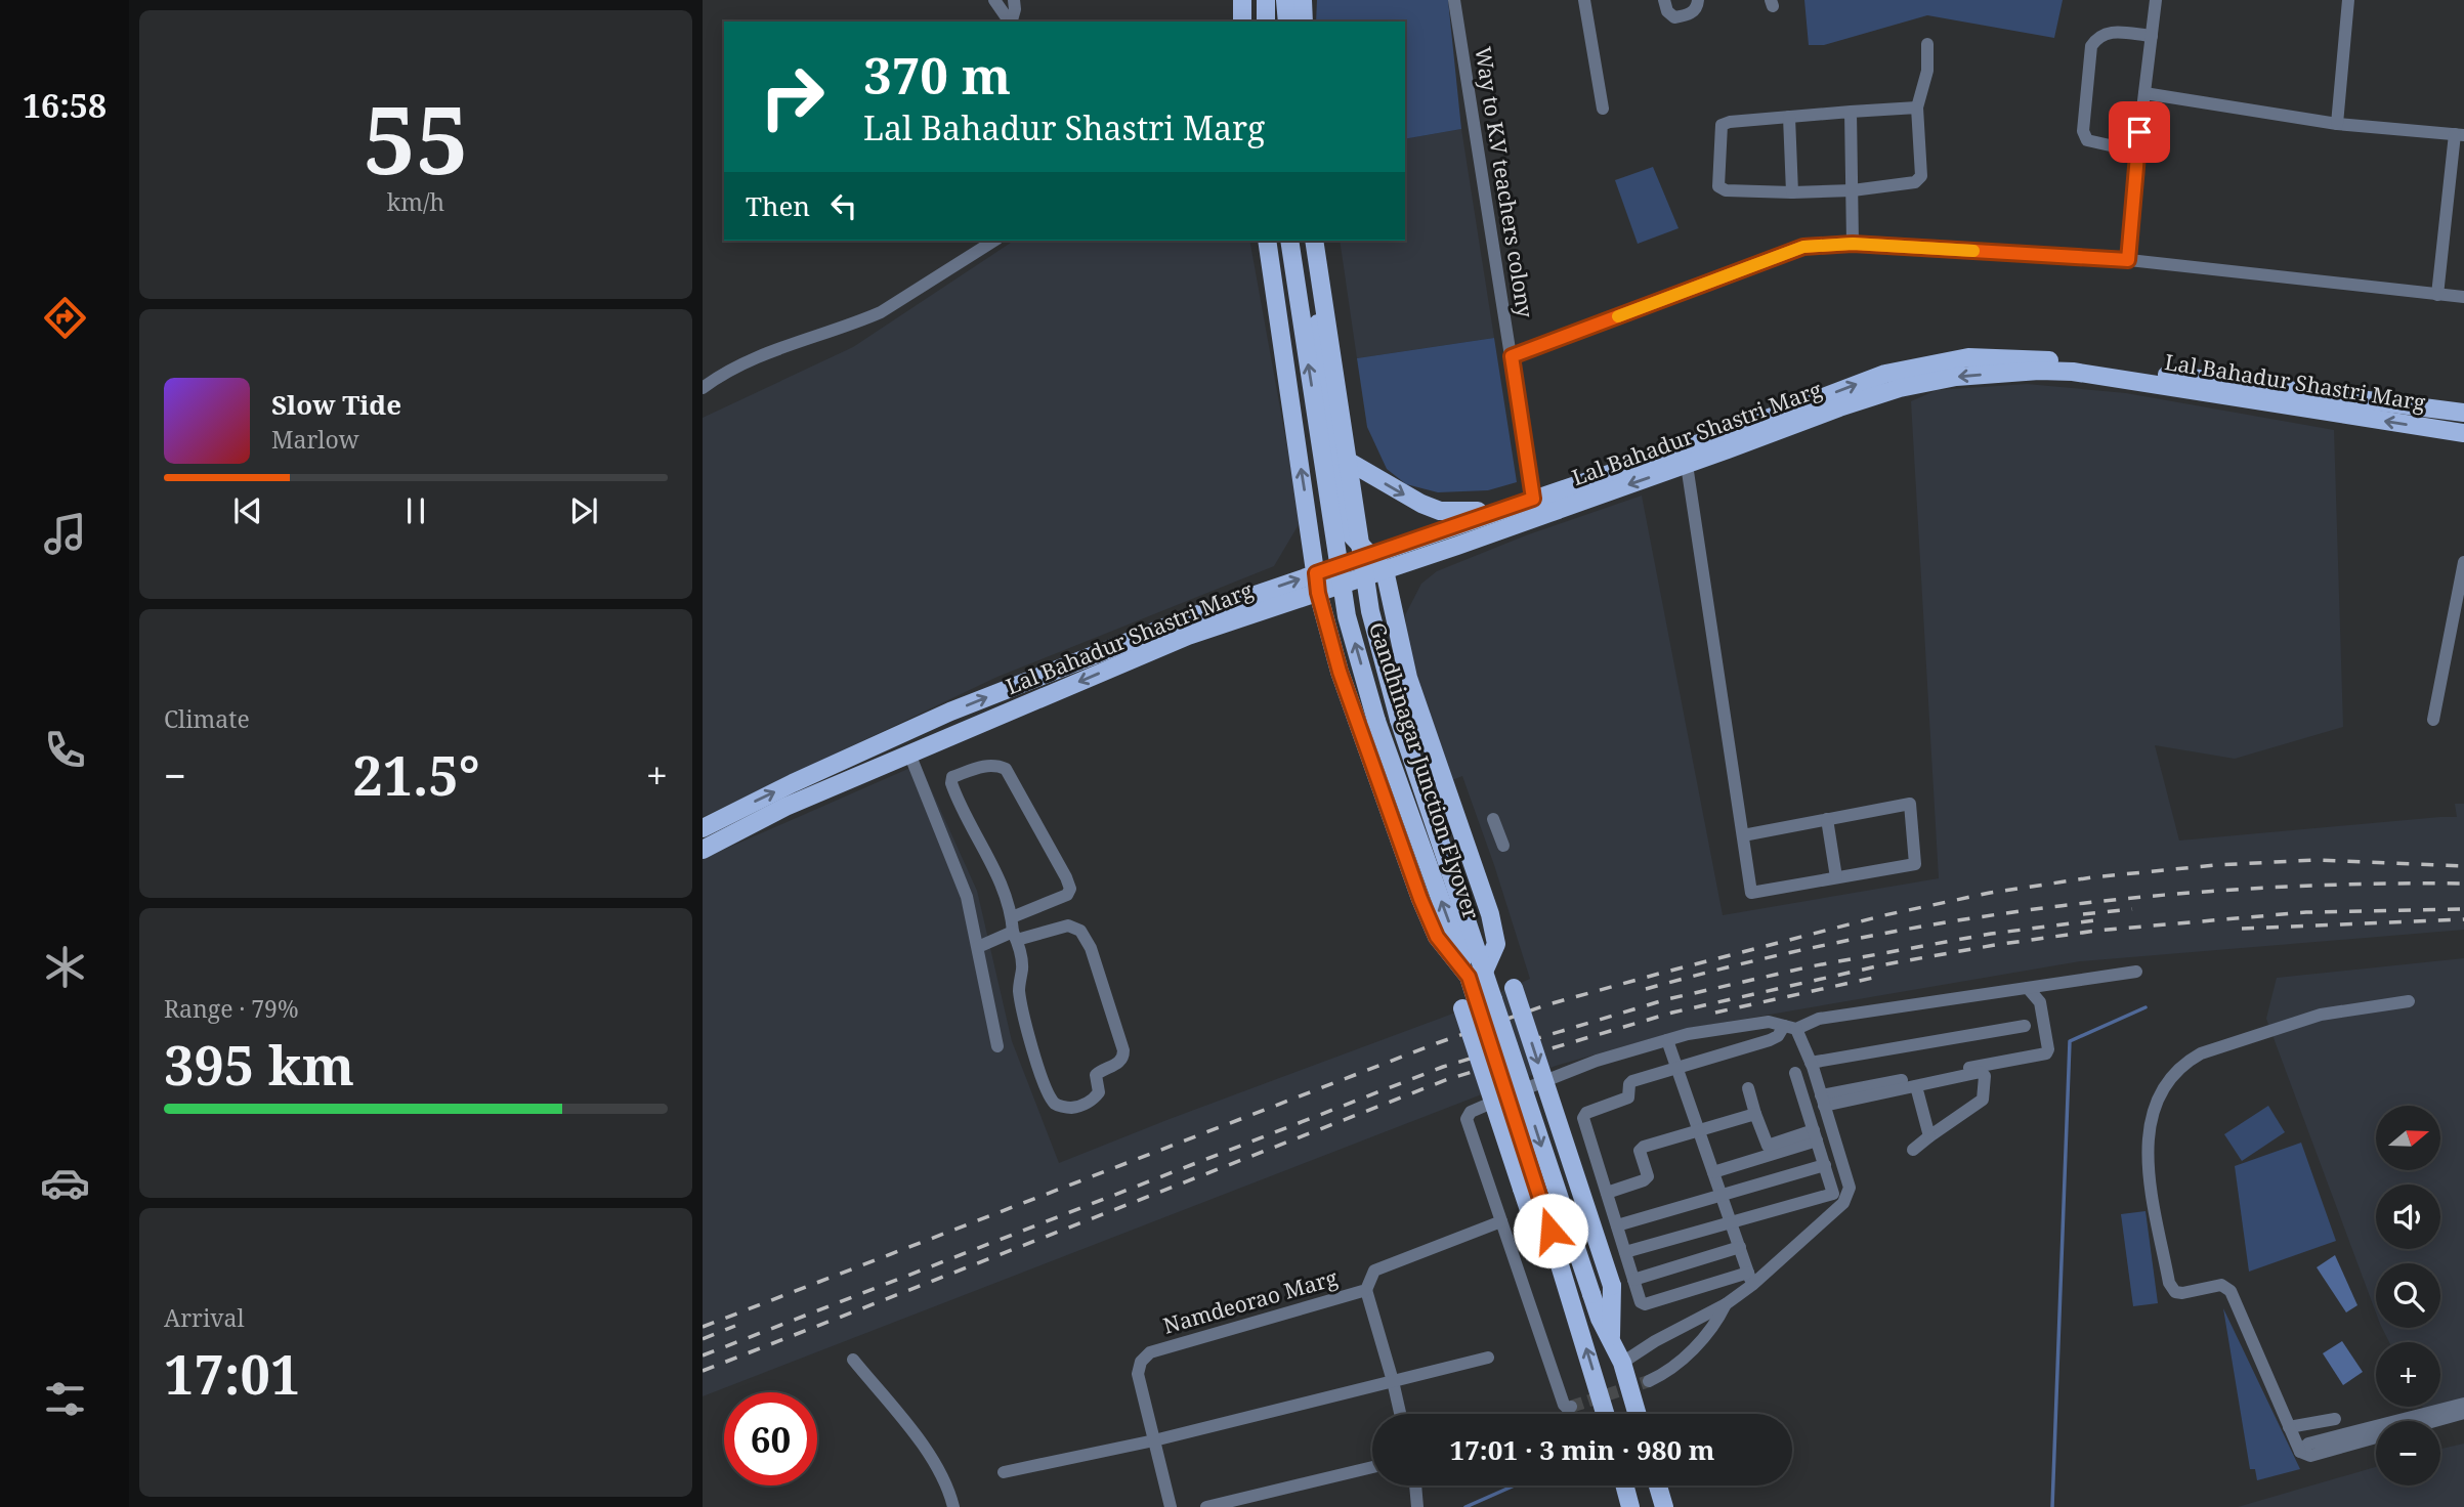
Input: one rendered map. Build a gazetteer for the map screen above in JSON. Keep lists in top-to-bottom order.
{
  "streets": {
    "main road": ["Lal Bahadur Shastri Marg", "Gandhinagar Junction Flyover"],
    "street": ["Way to K.V teachers colony", "Namdeorao Marg"]
  },
  "crossings": [
    ["Way to K.V teachers colony", "Lal Bahadur Shastri Marg"]
  ],
  "north": "right",
  "page": {
    "tabs": "16:58",
    "tile": [
      ["55", "km/h"],
      "Climate",
      ["Range · 79%", "395 km"],
      ["Arrival", "17:01"]
    ],
    "turn": ["370 m", "Lal Bahadur Shastri Marg"],
    "then": "Then",
    "song": ["Slow Tide", "Marlow"],
    "heat": ["−", "21.5°", "+"],
    "map_buttons": ["+", "−"],
    "limit": "60",
    "trip": "17:01 · 3 min · 980 m"
  }
}
